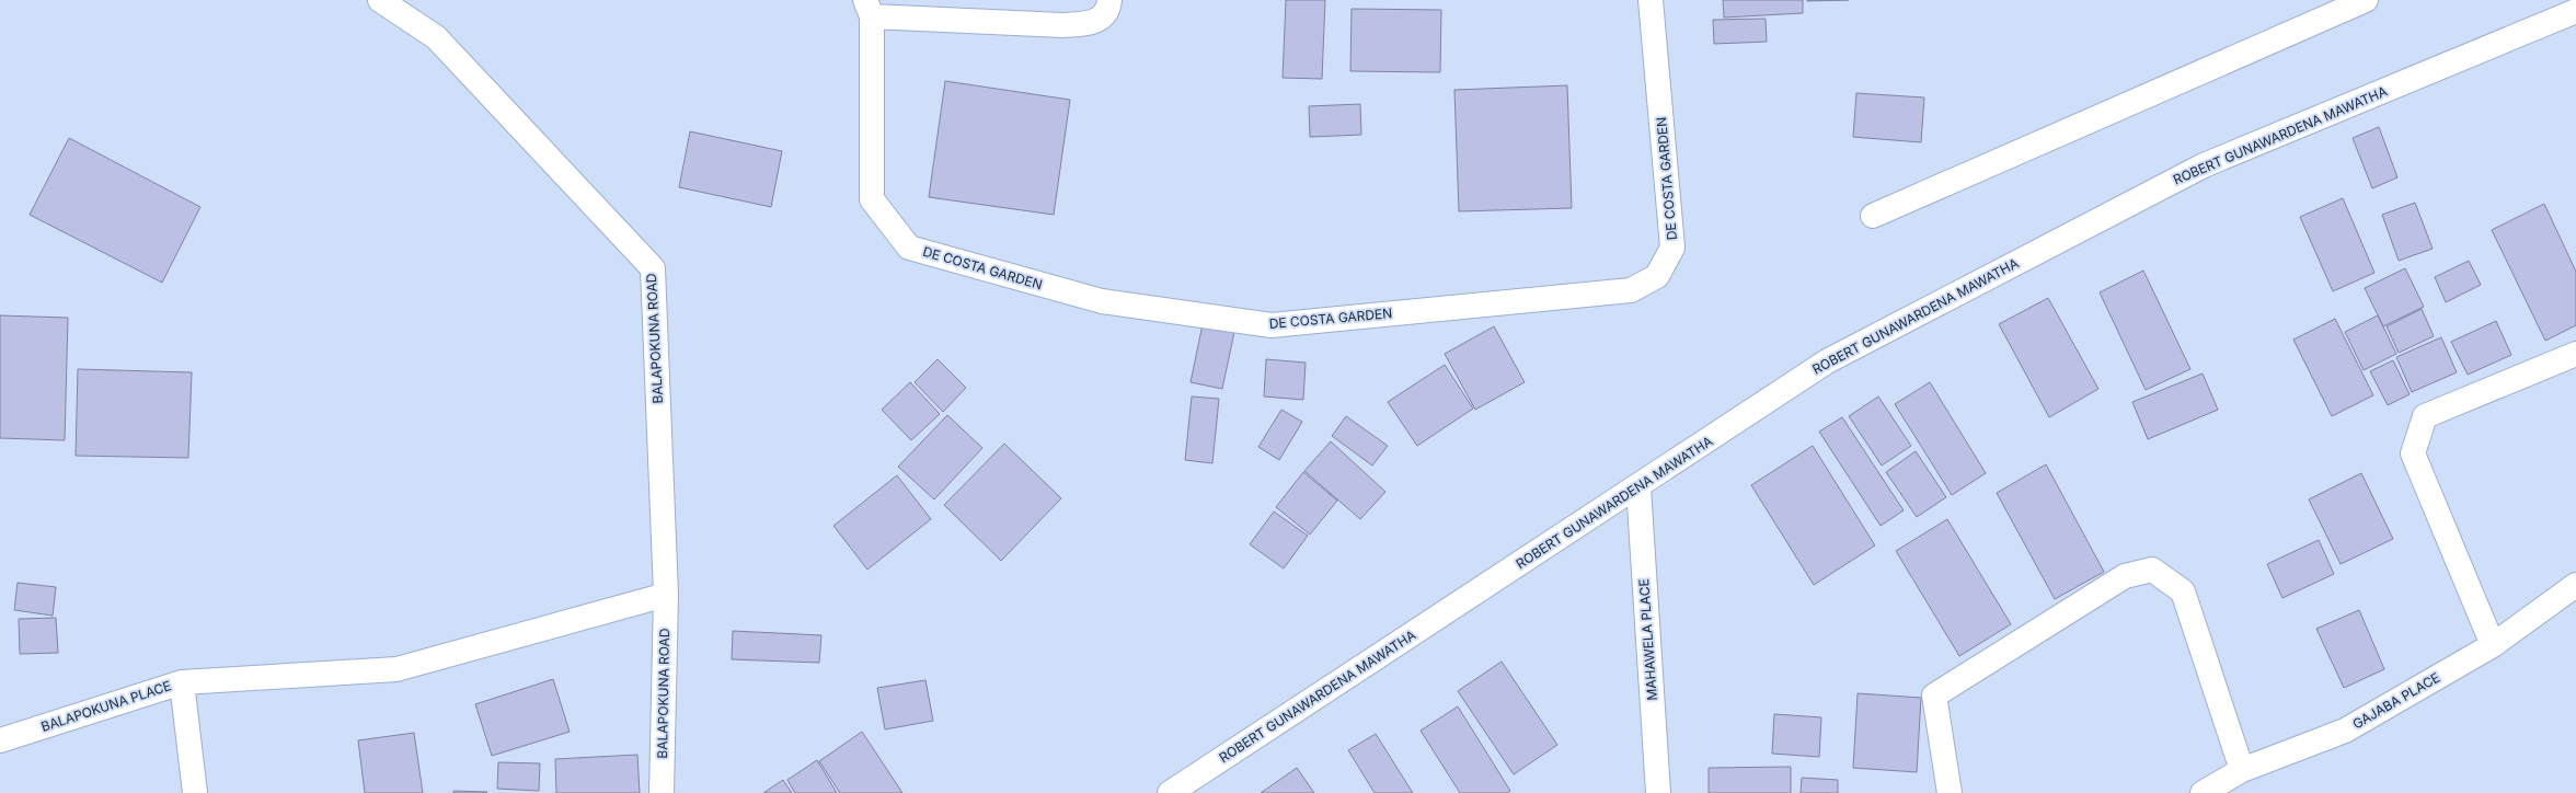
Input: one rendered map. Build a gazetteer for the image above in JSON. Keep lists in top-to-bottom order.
{
  "streets": {
    "street": [
      "ROBERT GUNAWARDENA MAWATHA",
      "DE COSTA GARDEN",
      "BALAPOKUNA ROAD",
      "MAHAWELA PLACE",
      "GAJABA PLACE",
      "BALAPOKUNA PLACE"
    ]
  },
  "crossings": [
    ["ROBERT GUNAWARDENA MAWATHA", "MAHAWELA PLACE"]
  ]
}
